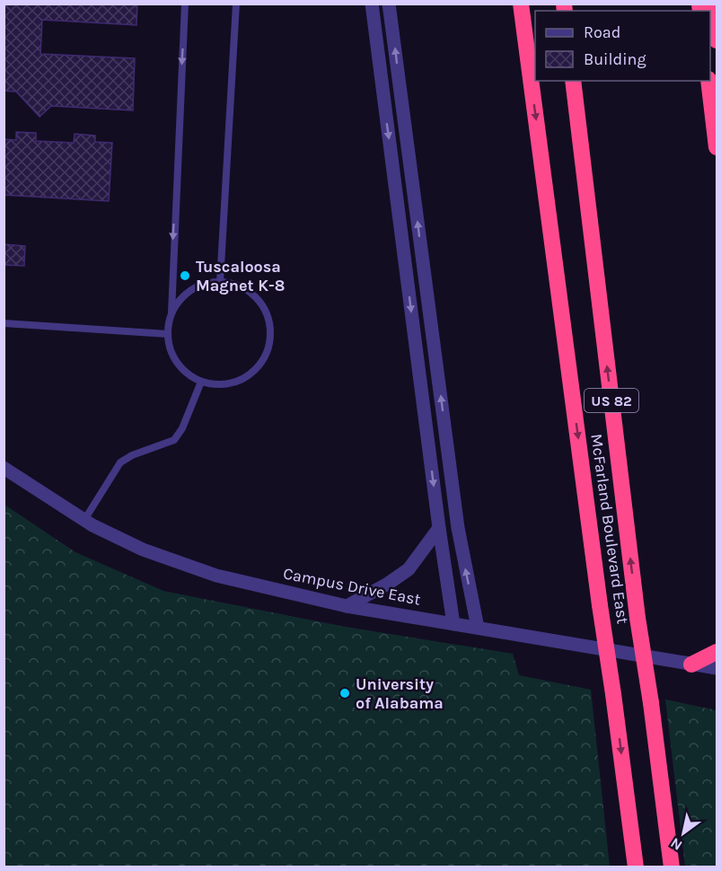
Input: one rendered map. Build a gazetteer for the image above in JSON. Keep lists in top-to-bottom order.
{
  "streets": {
    "highway": ["US 82", "McFarland Boulevard East"],
    "street": ["Campus Drive East"]
  },
  "places": ["Tuscaloosa Magnet K-8", "University of Alabama"],
  "legend": ["Road", "Building"],
  "north": "bottom left"
}
